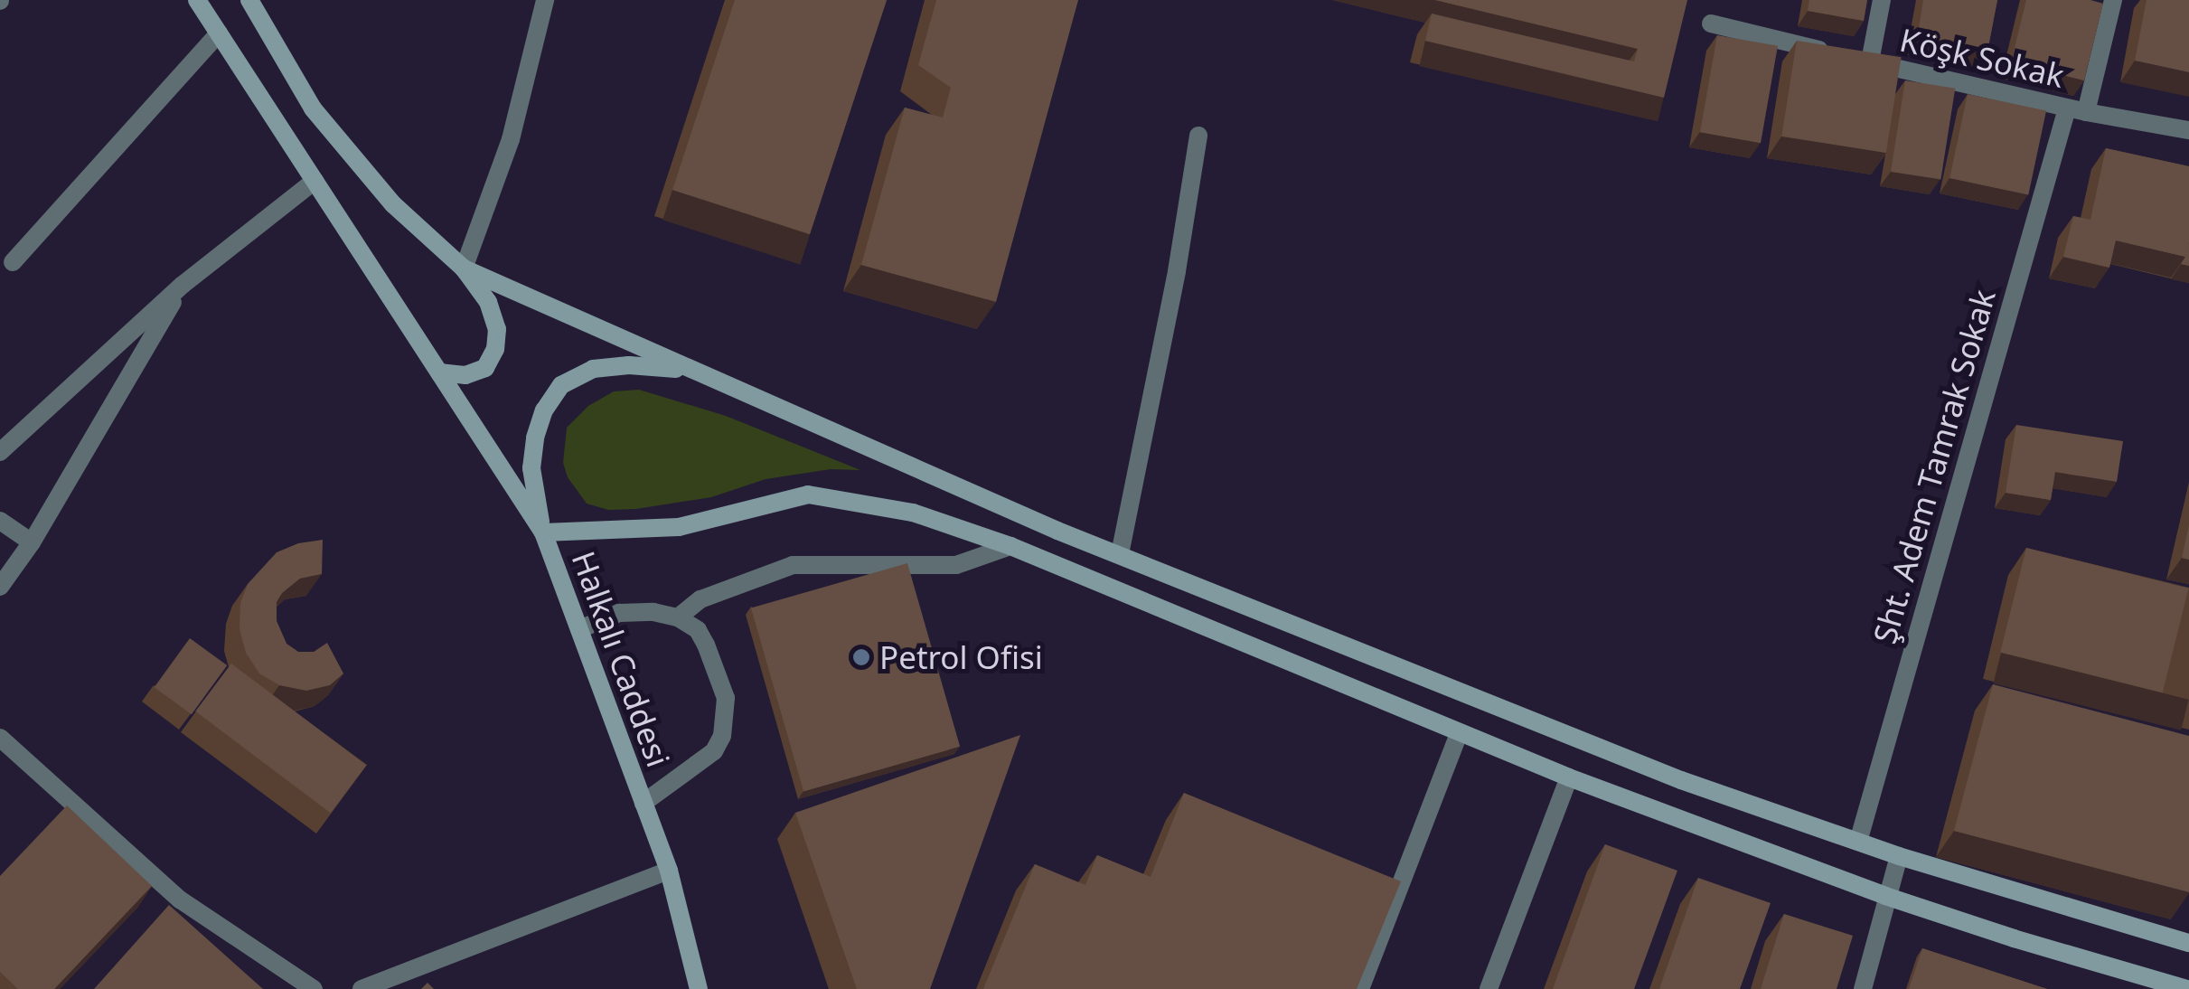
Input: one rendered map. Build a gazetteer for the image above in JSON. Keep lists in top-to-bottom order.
{
  "streets": {
    "main road": ["Halkalı Caddesi"],
    "street": ["Köşk Sokak", "Şht. Adem Tamrak Sokak"]
  },
  "crossings": [
    ["Köşk Sokak", "Şht. Adem Tamrak Sokak"]
  ],
  "places": ["Petrol Ofisi"]
}
